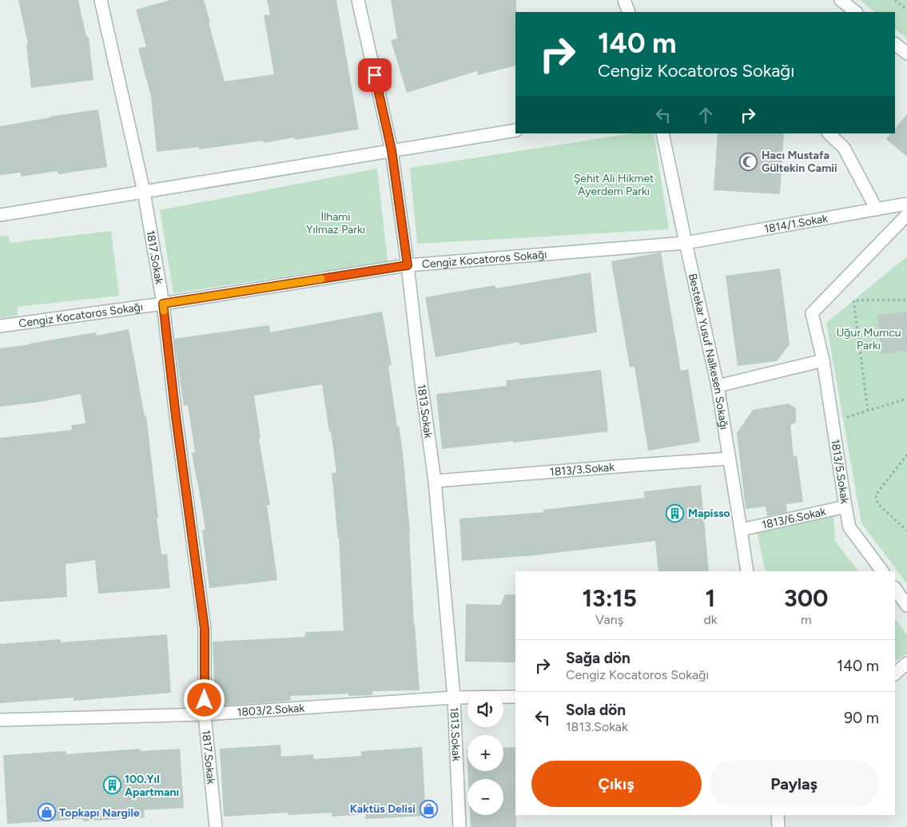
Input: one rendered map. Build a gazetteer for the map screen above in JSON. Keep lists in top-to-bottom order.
{
  "streets": {
    "street": [
      "1814/1.Sokak",
      "1817.Sokak",
      "Cengiz Kocatoros Sokağı",
      "Bestekar Yusuf Nalkesen Sokağı",
      "1813.Sokak",
      "1813/3.Sokak",
      "1813/5.Sokak",
      "1813/6.Sokak",
      "1803/2.Sokak"
    ]
  },
  "crossings": [
    ["1814/1.Sokak", "Cengiz Kocatoros Sokağı"],
    ["1814/1.Sokak", "Bestekar Yusuf Nalkesen Sokağı"],
    ["1817.Sokak", "Cengiz Kocatoros Sokağı"],
    ["1817.Sokak", "1803/2.Sokak"],
    ["Cengiz Kocatoros Sokağı", "Bestekar Yusuf Nalkesen Sokağı"],
    ["Cengiz Kocatoros Sokağı", "1813.Sokak"],
    ["Bestekar Yusuf Nalkesen Sokağı", "1813/3.Sokak"],
    ["Bestekar Yusuf Nalkesen Sokağı", "1813/6.Sokak"],
    ["1813.Sokak", "1813/3.Sokak"],
    ["1813.Sokak", "1803/2.Sokak"],
    ["1813/5.Sokak", "1813/6.Sokak"]
  ],
  "parks": ["Şehit Ali Hikmet Ayerdem Parkı", "İlhami Yılmaz Parkı", "Uğur Mumcu Parkı"],
  "places": {
    "mosque": ["Hacı Mustafa Gültekin Camii"],
    "building": ["Mapisso", "100.Yıl Apartmanı"],
    "shop": ["Kaktüs Delisi", "Topkapı Nargile"]
  },
  "page": {
    "turn": ["140 m", "Cengiz Kocatoros Sokağı"],
    "eta": [
      "13:15",
      "Varış",
      "1",
      "dk",
      "300",
      "m"
    ],
    "list": [
      {
        "name": "Sağa dön",
        "note": "Cengiz Kocatoros Sokağı",
        "value": "140 m"
      },
      {
        "name": "Sola dön",
        "note": "1813.Sokak",
        "value": "90 m"
      }
    ],
    "map_buttons": ["+", "−"],
    "buttons": ["Çıkış", "Paylaş"]
  }
}
